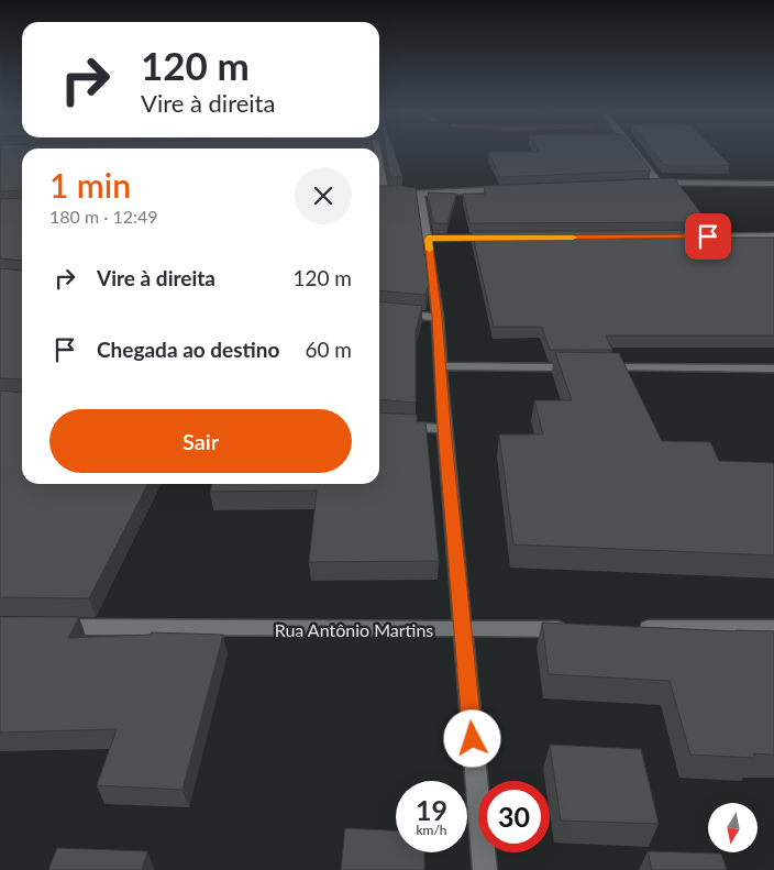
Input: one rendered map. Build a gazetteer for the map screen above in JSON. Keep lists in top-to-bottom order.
{
  "streets": {
    "street": ["Rua Antônio Martins"]
  },
  "north": "bottom",
  "page": {
    "turn": ["120 m", "Vire à direita"],
    "heading": ["1 min", "180 m · 12:49"],
    "list": [
      {
        "name": "Vire à direita",
        "value": "120 m"
      },
      {
        "name": "Chegada ao destino",
        "value": "60 m"
      }
    ],
    "buttons": "Sair",
    "speed": "19 km/h",
    "limit": "30"
  }
}
